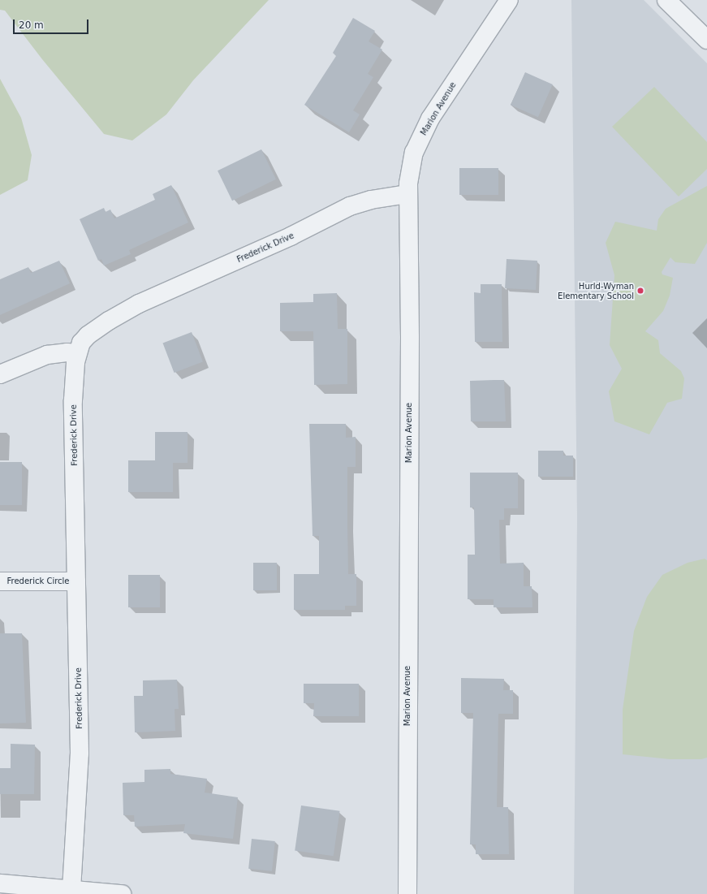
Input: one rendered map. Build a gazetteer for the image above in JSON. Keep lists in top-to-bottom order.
{
  "streets": {
    "street": ["Marion Avenue", "Frederick Drive", "Frederick Circle"]
  },
  "crossings": [
    ["Marion Avenue", "Frederick Drive"],
    ["Frederick Drive", "Frederick Circle"]
  ],
  "places": ["Hurld-Wyman Elementary School"],
  "scale_bar": "20 m"
}
